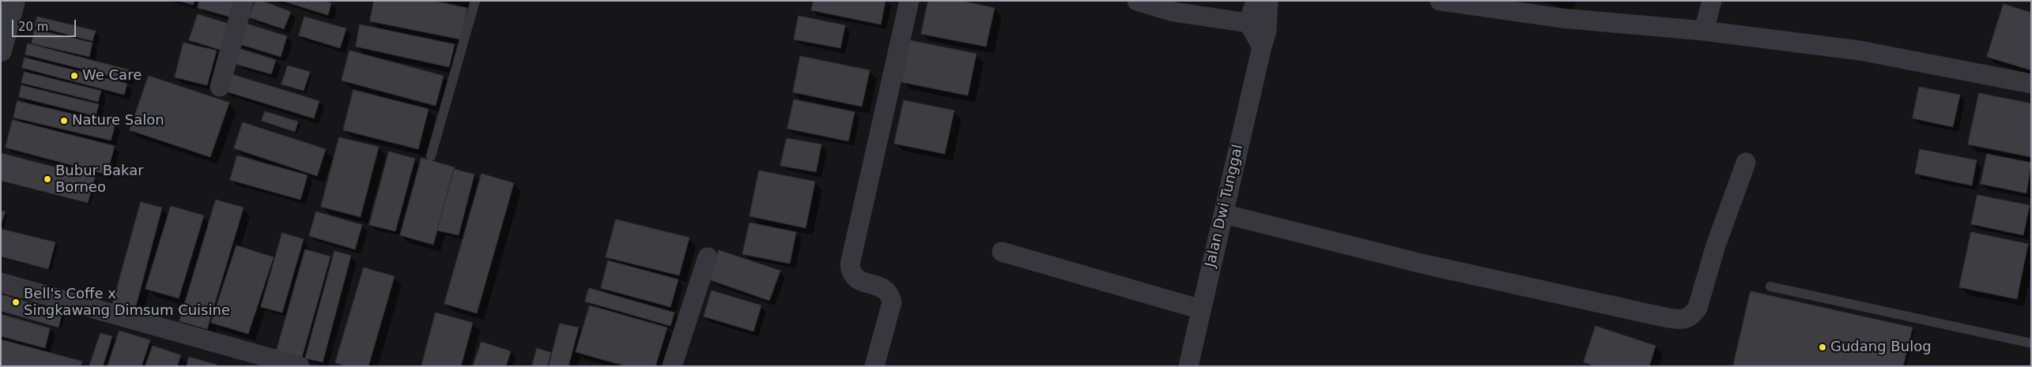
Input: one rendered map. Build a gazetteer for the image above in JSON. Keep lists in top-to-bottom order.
{
  "streets": {
    "street": ["Jalan Dwi Tunggal"]
  },
  "places": [
    "We Care",
    "Nature Salon",
    "Bubur Bakar Borneo",
    "Bell's Coffe x Singkawang Dimsum Cuisine",
    "Gudang Bulog"
  ],
  "scale_bar": "20 m"
}
